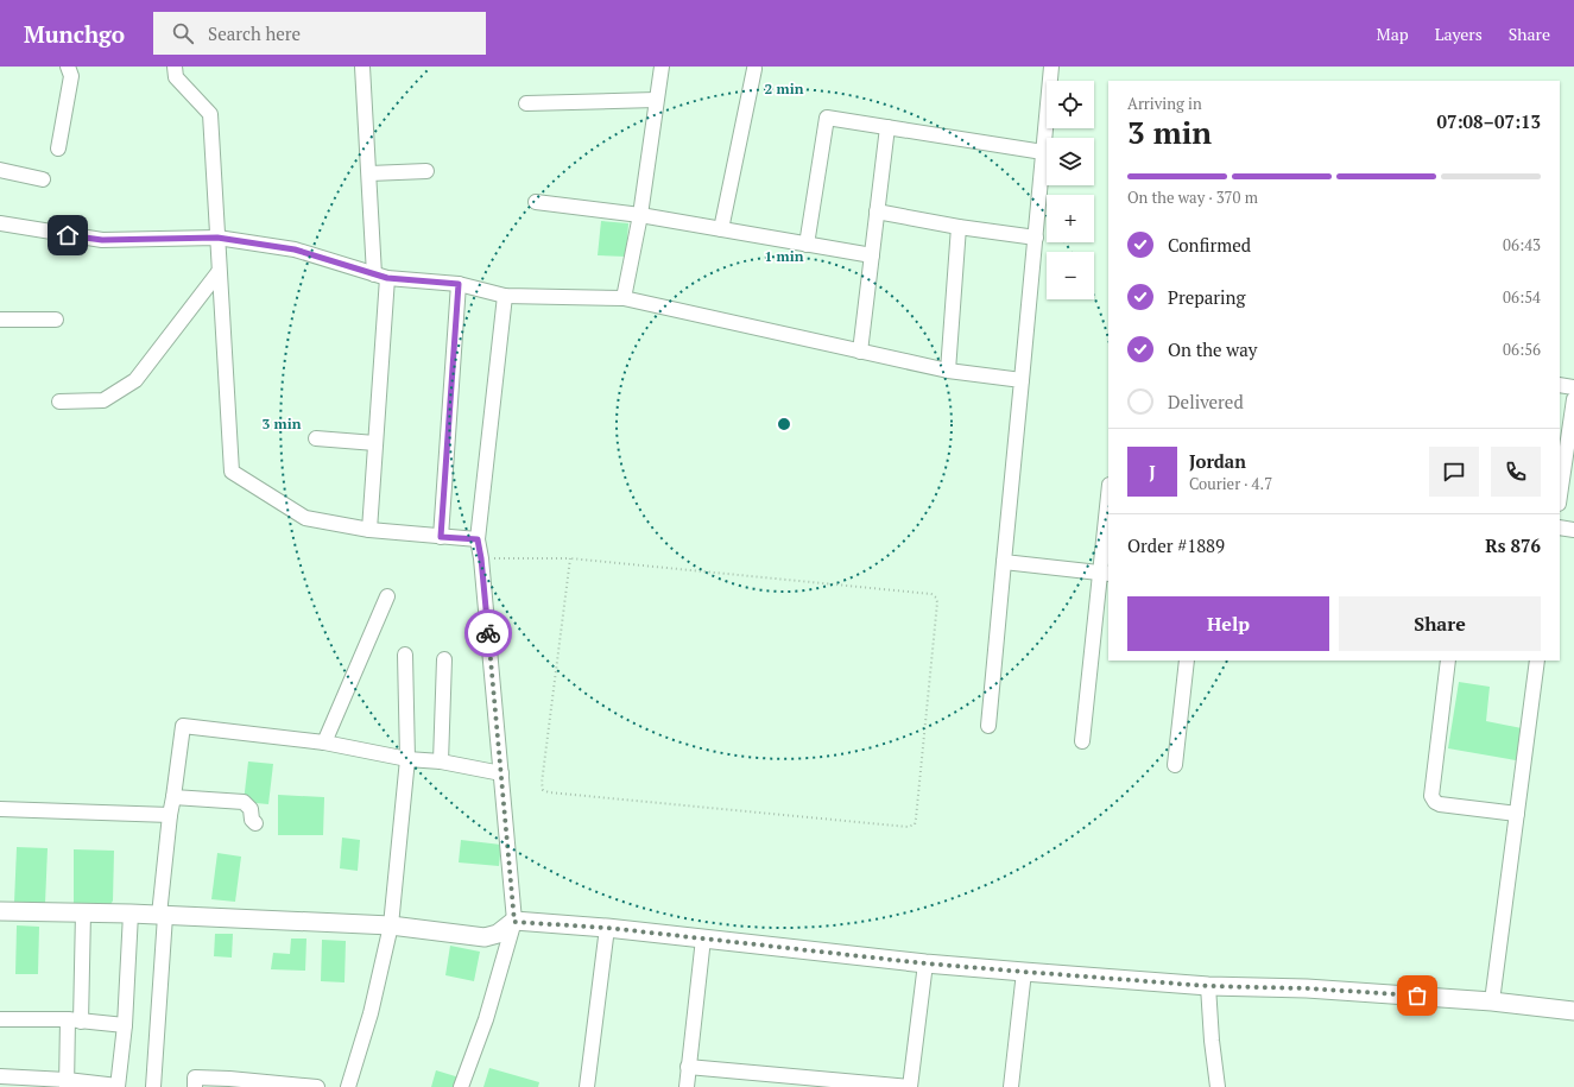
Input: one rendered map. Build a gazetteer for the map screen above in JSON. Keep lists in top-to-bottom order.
{
  "page": {
    "header": "Munchgo",
    "search": "Search here",
    "nav": ["Map", "Layers", "Share"],
    "map_buttons": ["+", "−"],
    "heading": ["3 min", "Arriving in", "07:08–07:13"],
    "panel": [
      "Jordan",
      "Courier · 4.7",
      "Order #1889",
      "Rs 876"
    ],
    "bar": "On the way · 370 m",
    "list": [
      ["Confirmed", "06:43"],
      ["Preparing", "06:54"],
      ["On the way", "06:56"],
      "Delivered"
    ],
    "round": "J",
    "buttons": ["Help", "Share"]
  },
  "rings": ["2 min", "1 min", "3 min"]
}
